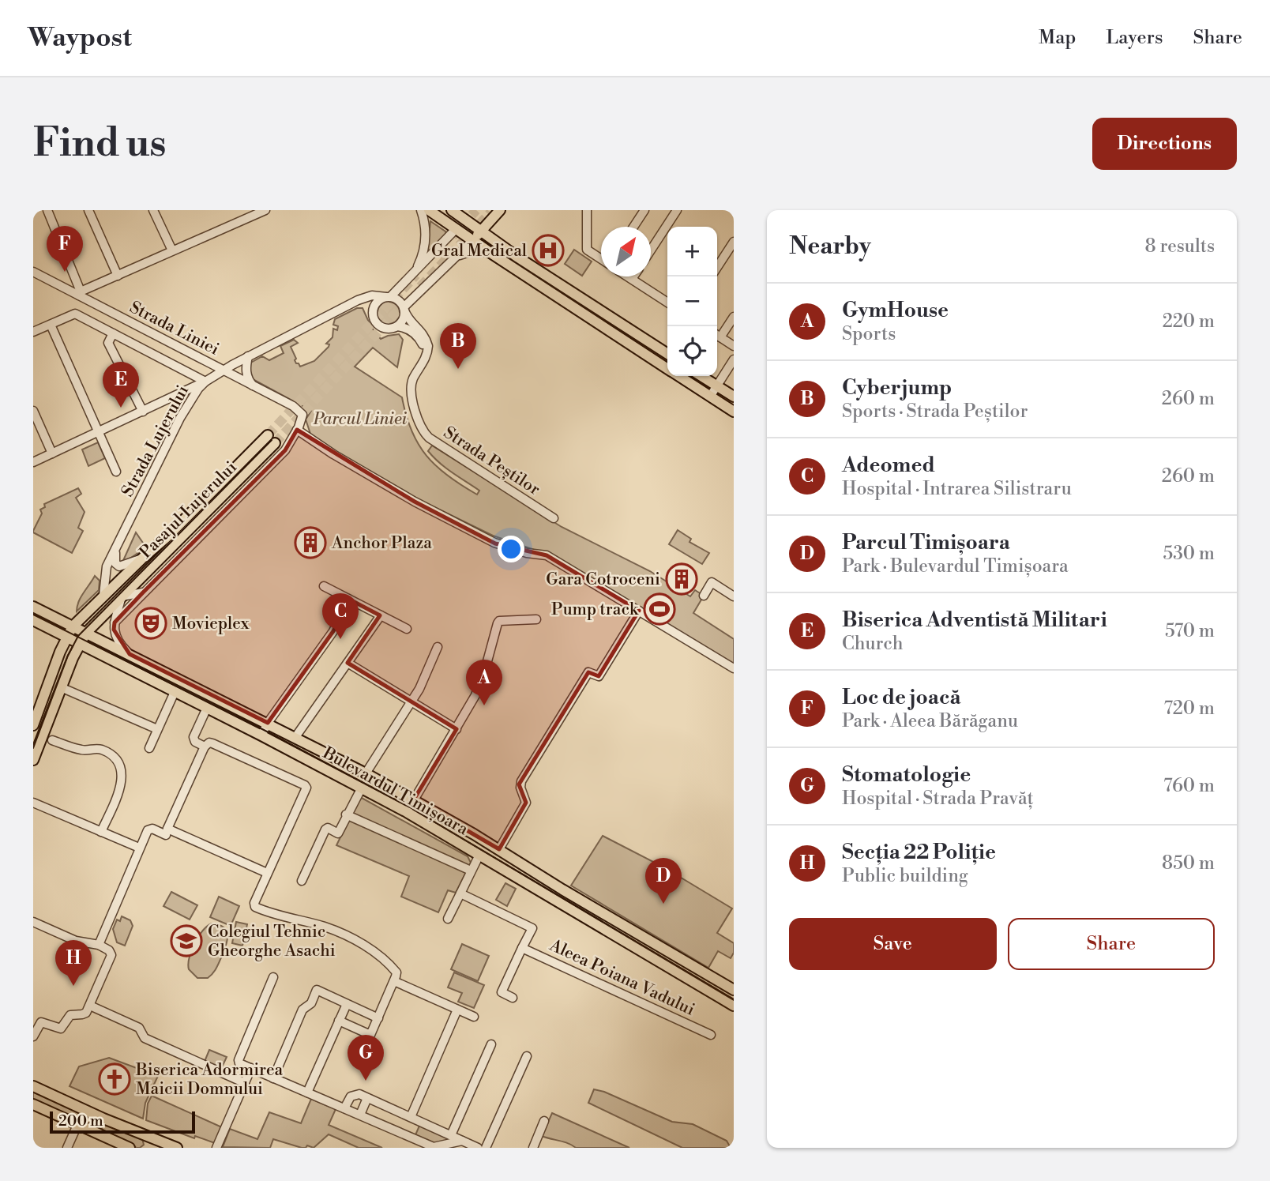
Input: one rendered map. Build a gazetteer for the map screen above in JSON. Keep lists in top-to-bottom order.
{
  "streets": {
    "main road": ["Pasajul Lujerului", "Bulevardul Timișoara"],
    "street": [
      "Strada Liniei",
      "Strada Lujerului",
      "Strada Peștilor",
      "Aleea Poiana Vadului"
    ]
  },
  "crossings": [
    ["Strada Liniei", "Strada Lujerului"],
    ["Strada Lujerului", "Strada Peștilor"],
    ["Strada Lujerului", "Pasajul Lujerului"]
  ],
  "parks": ["Parcul Liniei"],
  "places": {
    "hospital": ["Gral Medical"],
    "building": ["Anchor Plaza", "Gara Cotroceni"],
    "sports": ["Pump track"],
    "theatre": ["Movieplex"],
    "school or university": ["Colegiul Tehnic Gheorghe Asachi"],
    "church": ["Biserica Adormirea Maicii Domnului"]
  },
  "scale_bar": "200 m",
  "north": "top right",
  "page": {
    "header": "Waypost",
    "nav": ["Map", "Layers", "Share"],
    "buttons": [
      "Directions",
      ["Save", "Share"]
    ],
    "title": "Find us",
    "heading": ["Nearby", "8 results"],
    "pins": [
      "F",
      "B",
      "E",
      "C",
      "A",
      "D",
      "H",
      "G"
    ],
    "map_buttons": ["+", "−"],
    "list": [
      {
        "mark": "A",
        "name": "GymHouse",
        "note": "Sports",
        "value": "220 m"
      },
      {
        "mark": "B",
        "name": "Cyberjump",
        "note": "Sports · Strada Peștilor",
        "value": "260 m"
      },
      {
        "mark": "C",
        "name": "Adeomed",
        "note": "Hospital · Intrarea Silistraru",
        "value": "260 m"
      },
      {
        "mark": "D",
        "name": "Parcul Timișoara",
        "note": "Park · Bulevardul Timișoara",
        "value": "530 m"
      },
      {
        "mark": "E",
        "name": "Biserica Adventistă Militari",
        "note": "Church",
        "value": "570 m"
      },
      {
        "mark": "F",
        "name": "Loc de joacă",
        "note": "Park · Aleea Bărăganu",
        "value": "720 m"
      },
      {
        "mark": "G",
        "name": "Stomatologie",
        "note": "Hospital · Strada Pravăț",
        "value": "760 m"
      },
      {
        "mark": "H",
        "name": "Secția 22 Poliție",
        "note": "Public building",
        "value": "850 m"
      }
    ],
    "scale": "200 m"
  }
}
